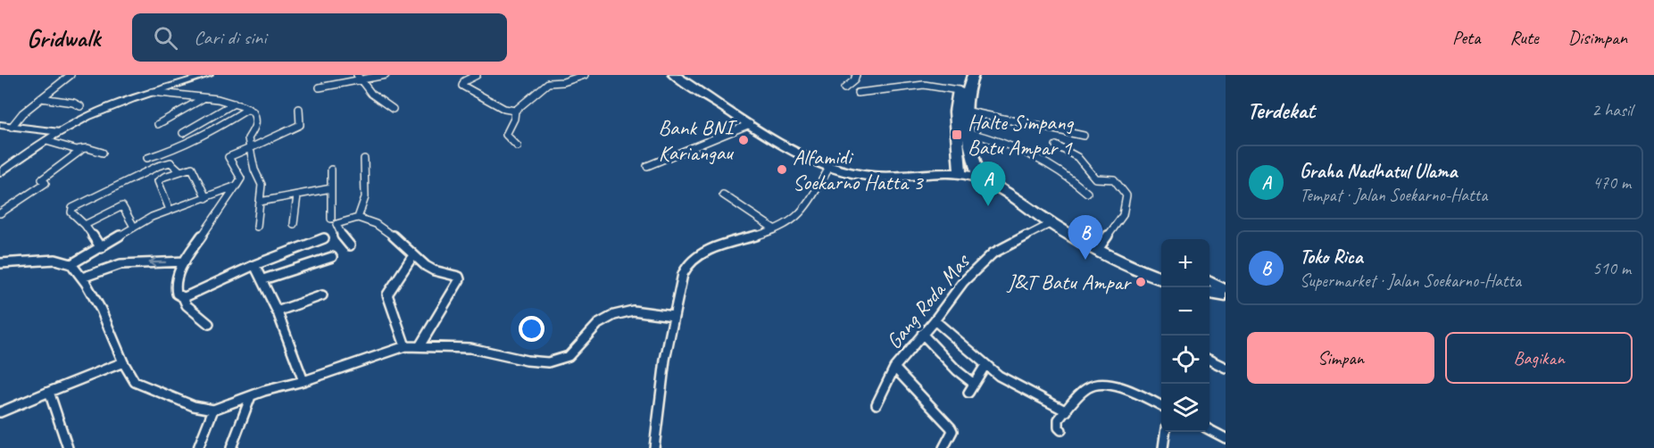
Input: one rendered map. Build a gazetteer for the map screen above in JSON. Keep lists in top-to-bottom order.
{
  "streets": {
    "street": ["Gang Roda Mas"]
  },
  "places": {
    "transit": ["Halte Simpang Batu Ampar 1"],
    "other": ["Bank BNI Kariangau", "Alfamidi Soekarno Hatta 3", "J&T Batu Ampar"]
  },
  "page": {
    "header": "Gridwalk",
    "search": "Cari di sini",
    "nav": ["Peta", "Rute", "Disimpan"],
    "heading": ["Terdekat", "2 hasil"],
    "list": [
      {
        "mark": "A",
        "name": "Graha Nadhatul Ulama",
        "note": "Tempat · Jalan Soekarno-Hatta",
        "value": "470 m"
      },
      {
        "mark": "B",
        "name": "Toko Rica",
        "note": "Supermarket · Jalan Soekarno-Hatta",
        "value": "510 m"
      }
    ],
    "pins": ["A", "B"],
    "map_buttons": ["+", "−"],
    "buttons": ["Simpan", "Bagikan"]
  }
}
